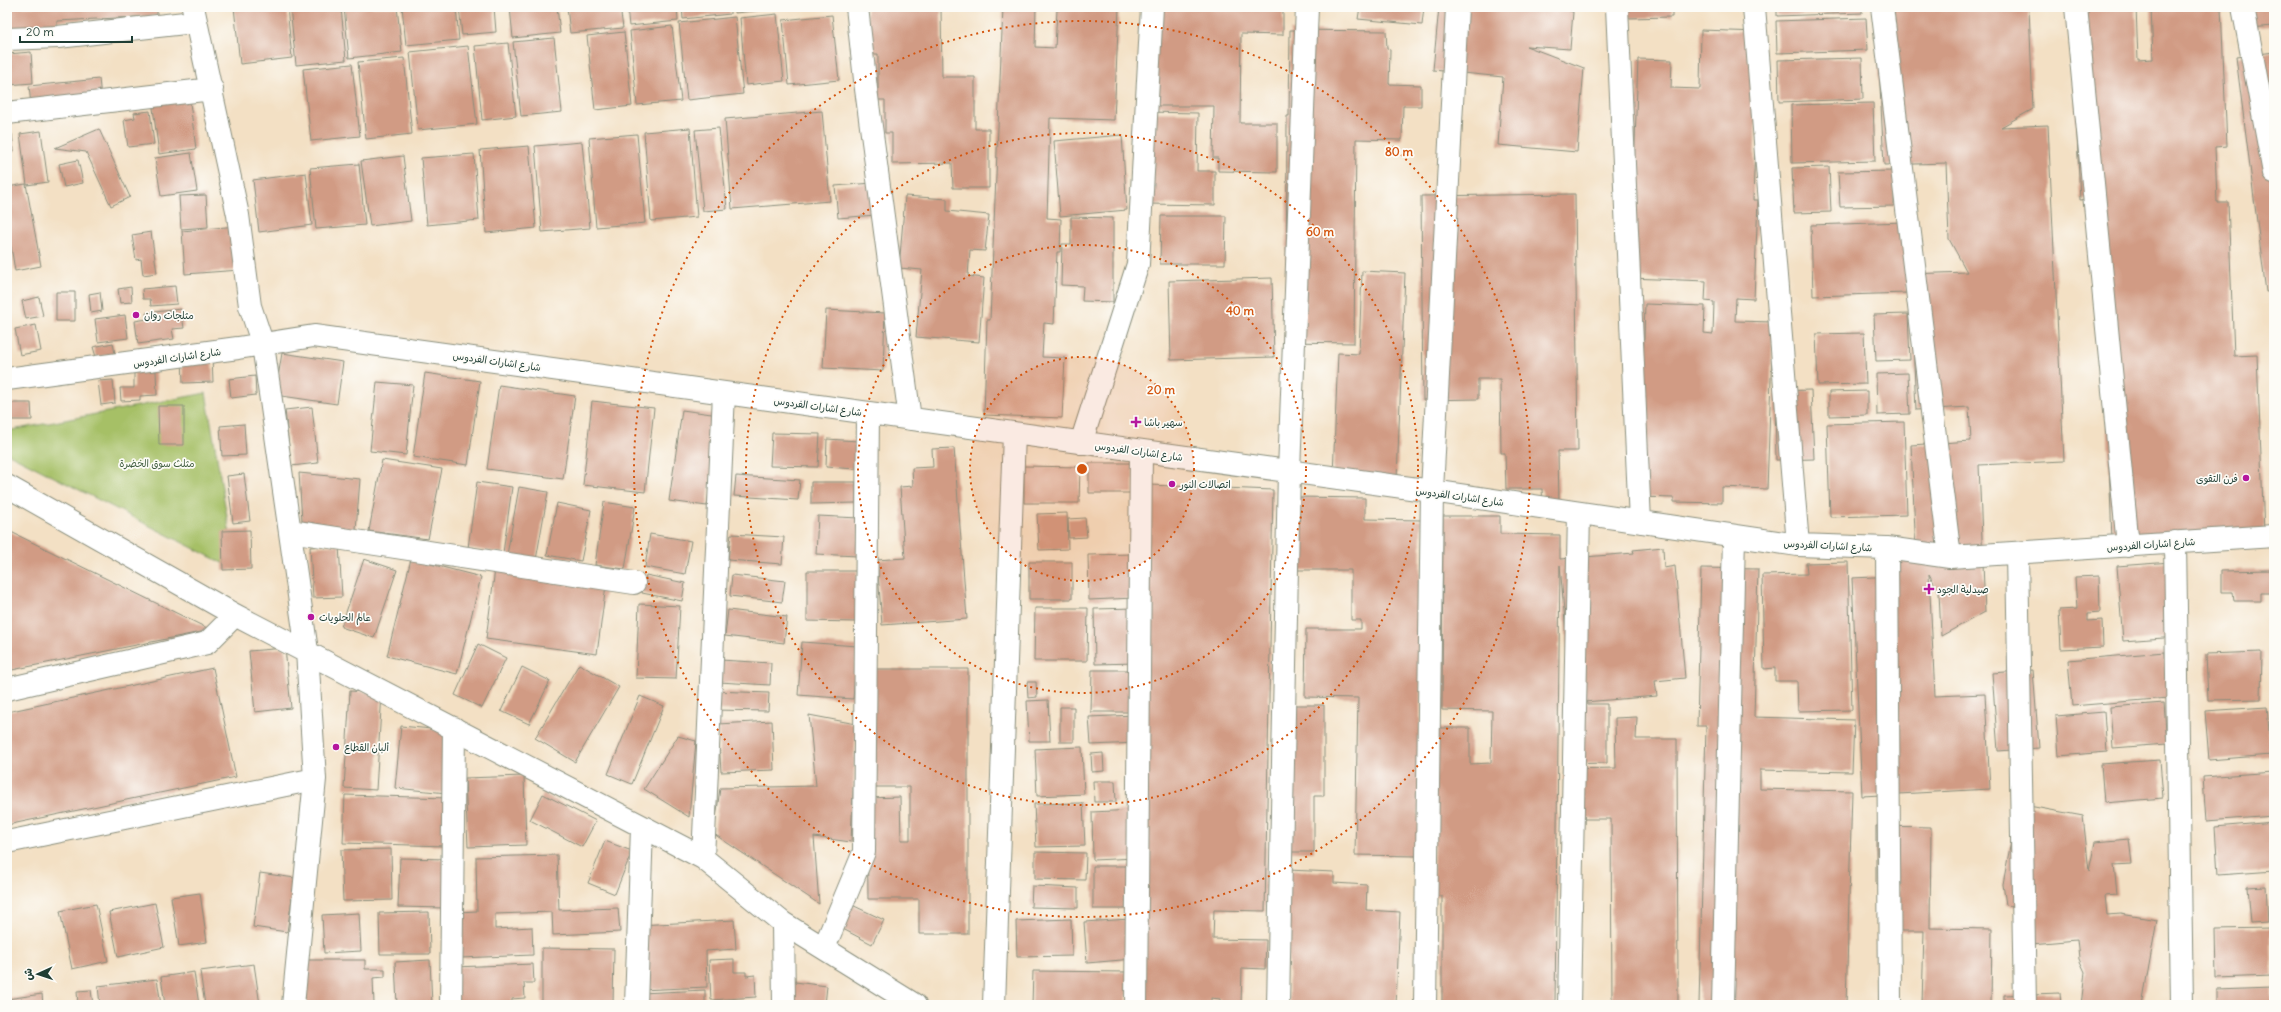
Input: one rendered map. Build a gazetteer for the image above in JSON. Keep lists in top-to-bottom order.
{
  "streets": {
    "street": ["شارع اشارات الفردوس"]
  },
  "parks": ["مثلث سوق الخضرة"],
  "places": {
    "other": [
      "مثلجات روان",
      "فرن التقوى",
      "اتصالات النور",
      "عالم الحلويات",
      "ألبان القطاع"
    ],
    "health": ["سهير باشا", "صيدلية الجود"]
  },
  "scale_bar": "20 m",
  "north": "left",
  "rings": [
    "80 m",
    "60 m",
    "40 m",
    "20 m"
  ]
}
